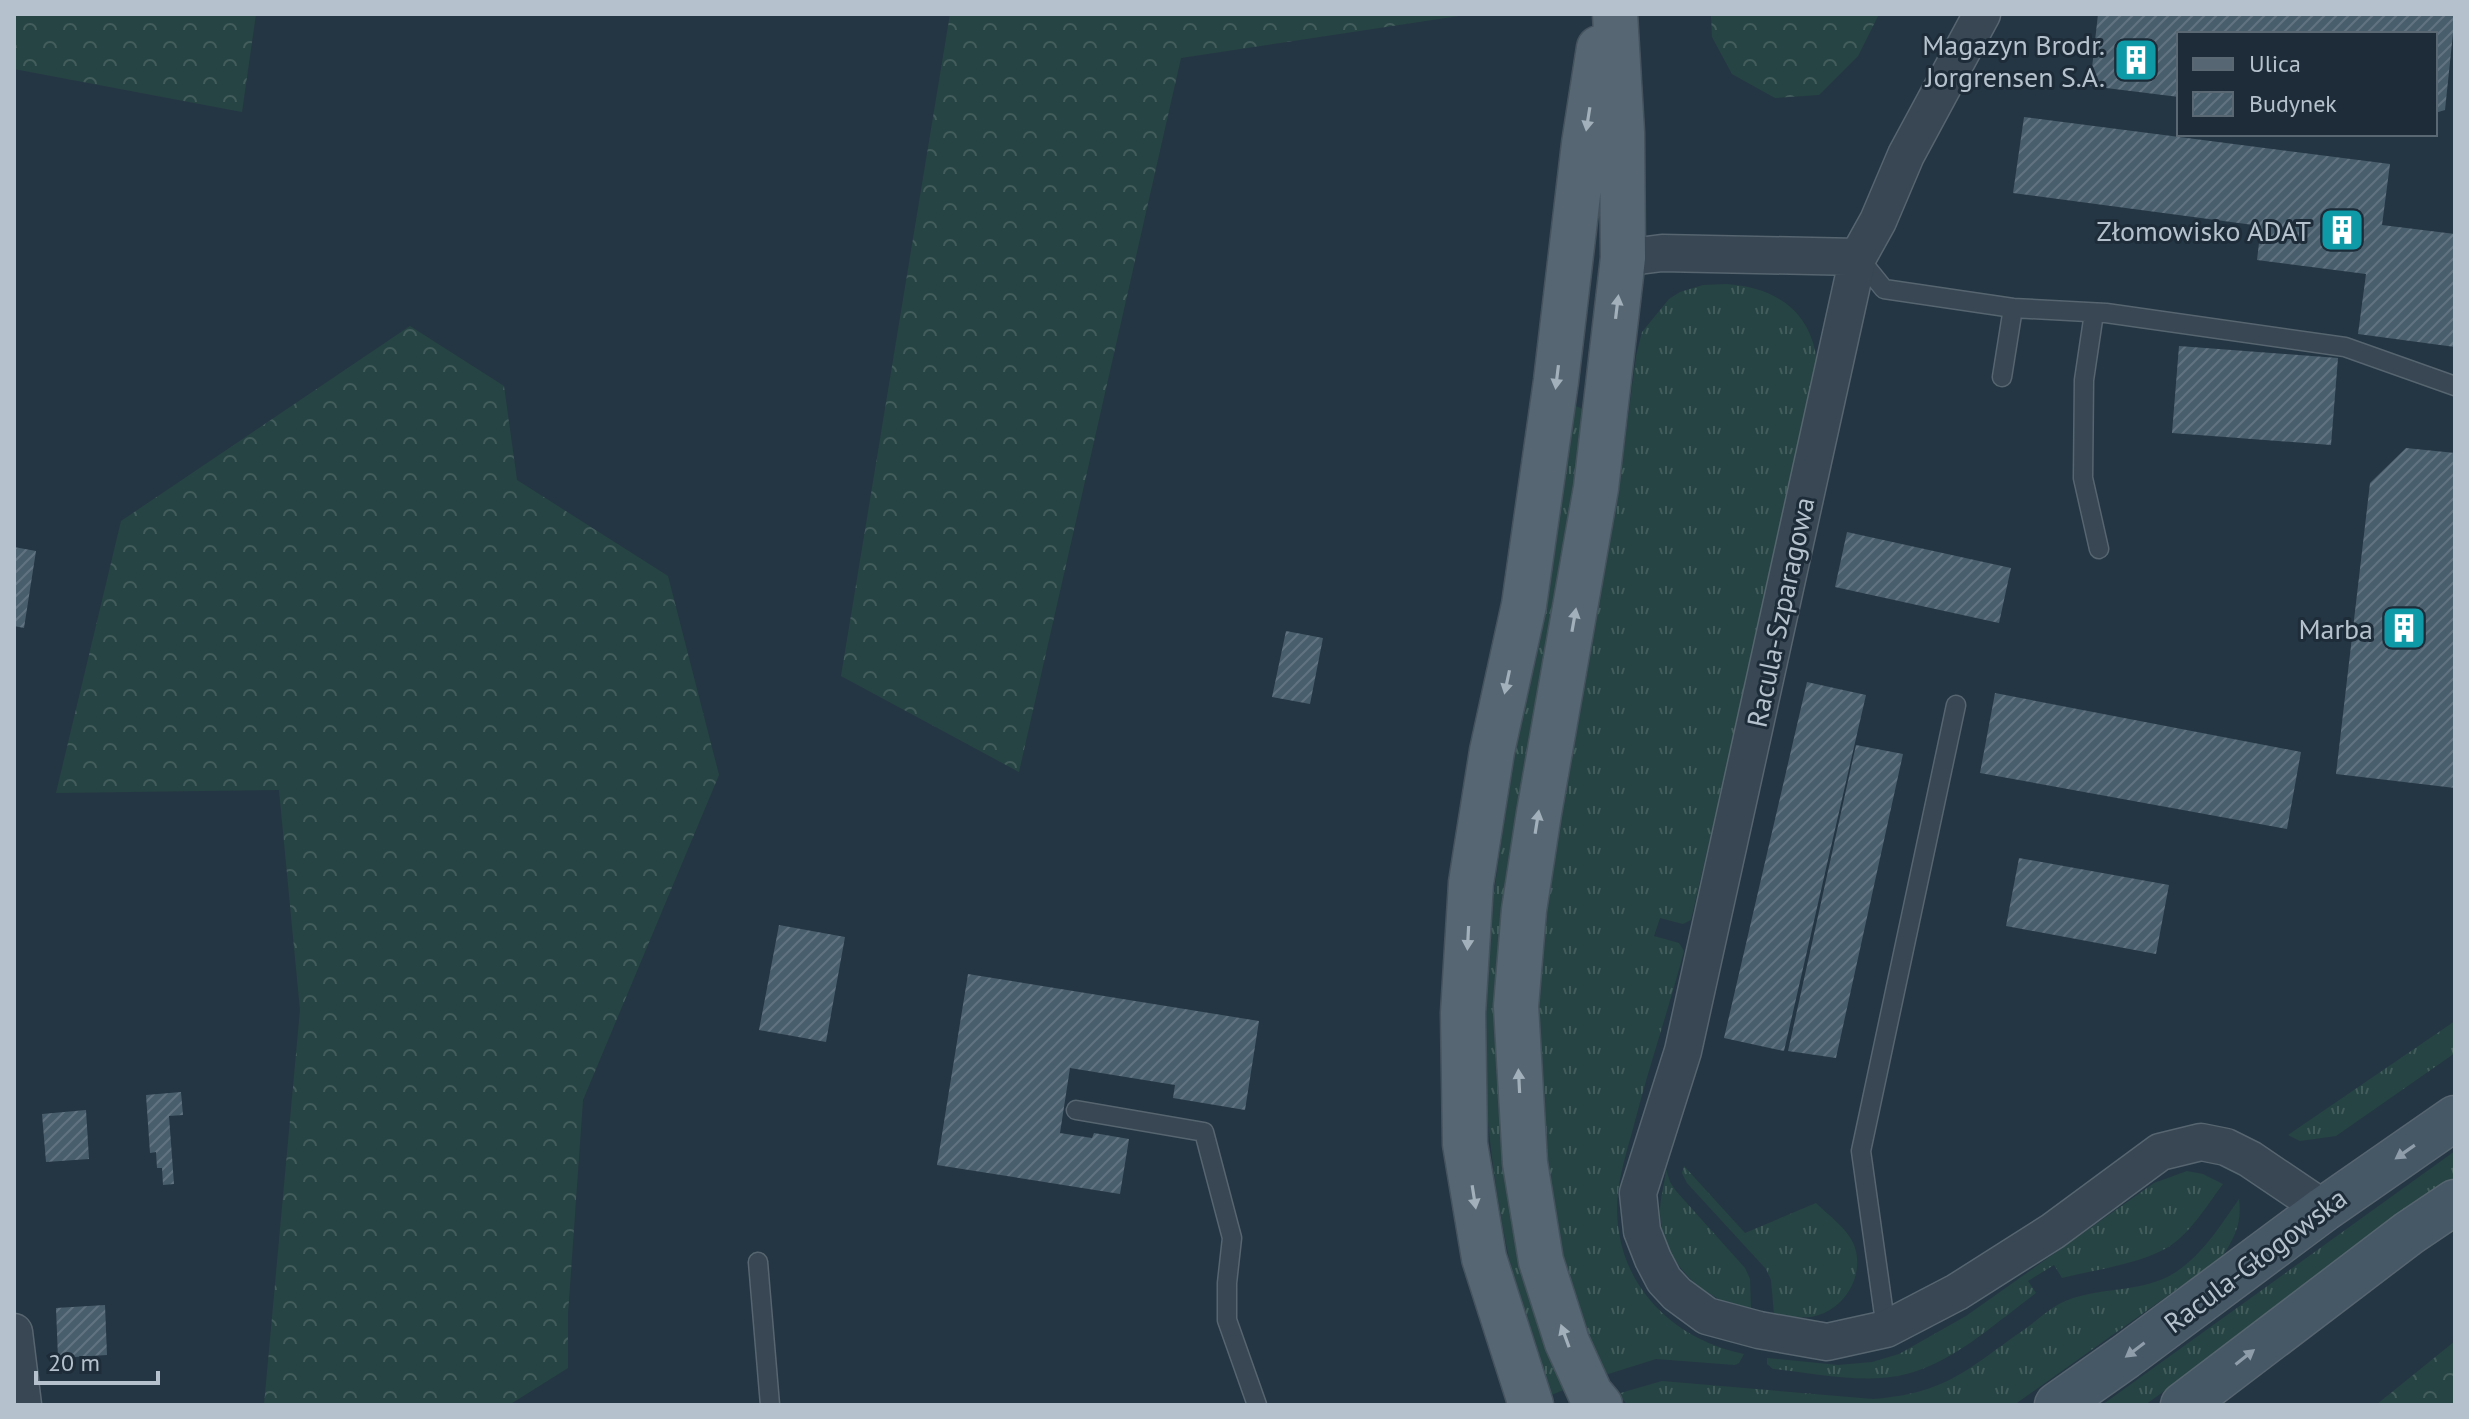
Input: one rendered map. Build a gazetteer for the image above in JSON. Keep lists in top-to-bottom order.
{
  "streets": {
    "main road": ["Racula-Głogowska"],
    "street": ["Racula-Szparagowa"]
  },
  "crossings": [
    ["Racula-Szparagowa", "Racula-Głogowska"]
  ],
  "places": {
    "building": ["Magazyn Brodr. Jorgrensen S.A.", "Złomowisko ADAT", "Marba"]
  },
  "legend": ["Ulica", "Budynek"],
  "scale_bar": "20 m"
}
